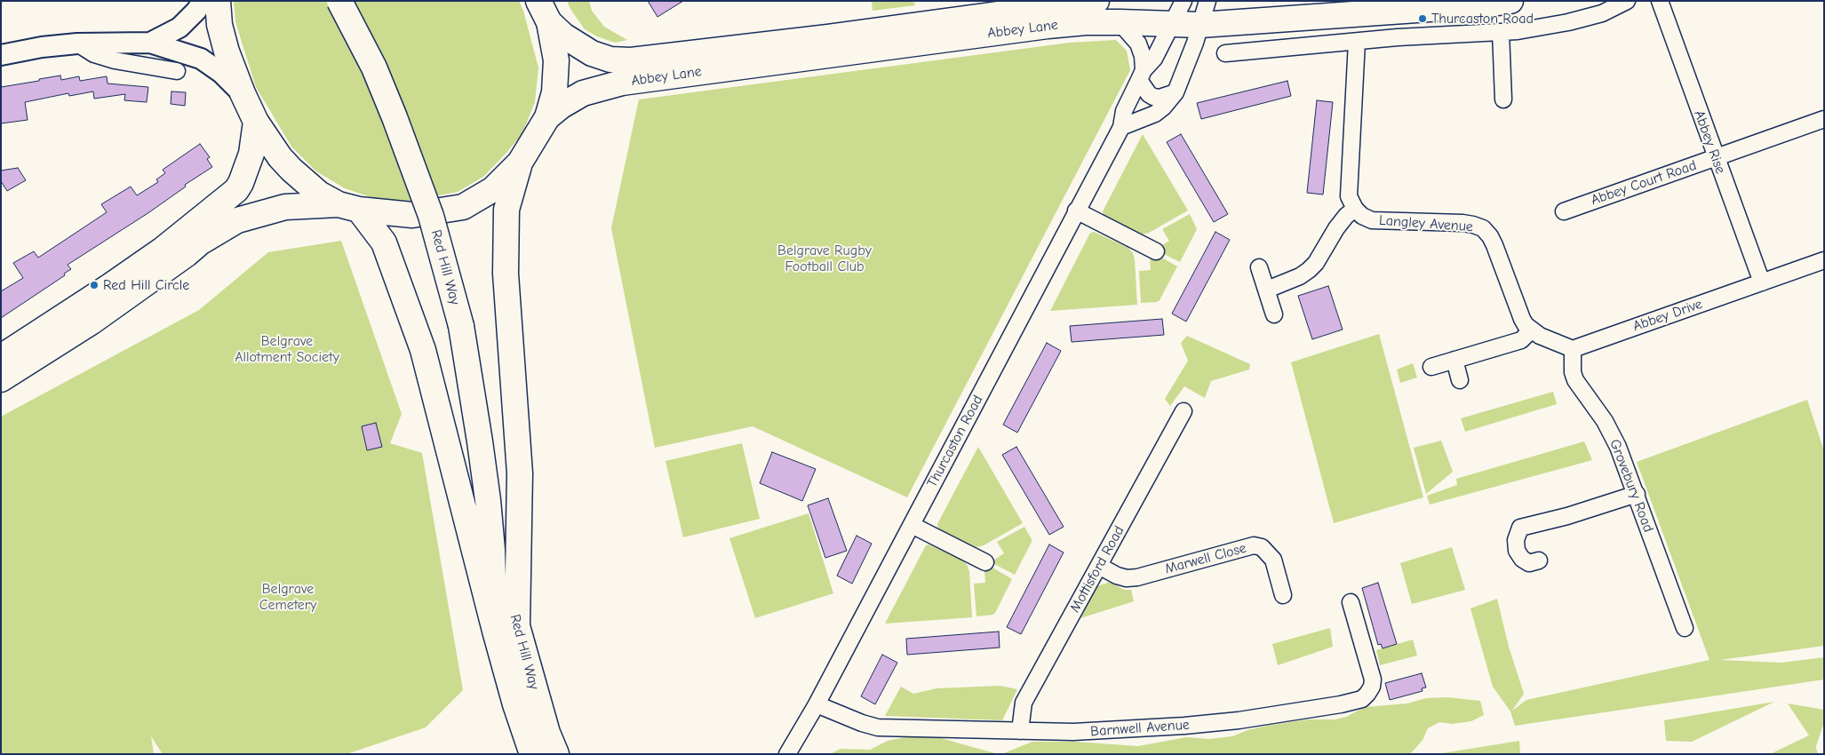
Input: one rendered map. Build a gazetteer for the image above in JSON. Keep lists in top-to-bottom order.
{
  "streets": {
    "main road": ["Abbey Lane", "Red Hill Way"],
    "street": [
      "Abbey Rise",
      "Abbey Court Road",
      "Langley Avenue",
      "Abbey Drive",
      "Thurcaston Road",
      "Grovebury Road",
      "Marwell Close",
      "Mottisford Road",
      "Barnwell Avenue"
    ]
  },
  "crossings": [
    ["Abbey Lane", "Thurcaston Road"],
    ["Abbey Rise", "Abbey Court Road"],
    ["Abbey Rise", "Abbey Drive"],
    ["Abbey Drive", "Grovebury Road"],
    ["Thurcaston Road", "Barnwell Avenue"],
    ["Marwell Close", "Mottisford Road"],
    ["Mottisford Road", "Barnwell Avenue"]
  ],
  "parks": ["Belgrave Rugby Football Club", "Belgrave Allotment Society", "Belgrave Cemetery"],
  "places": ["Thurcaston Road", "Red Hill Circle"]
}
